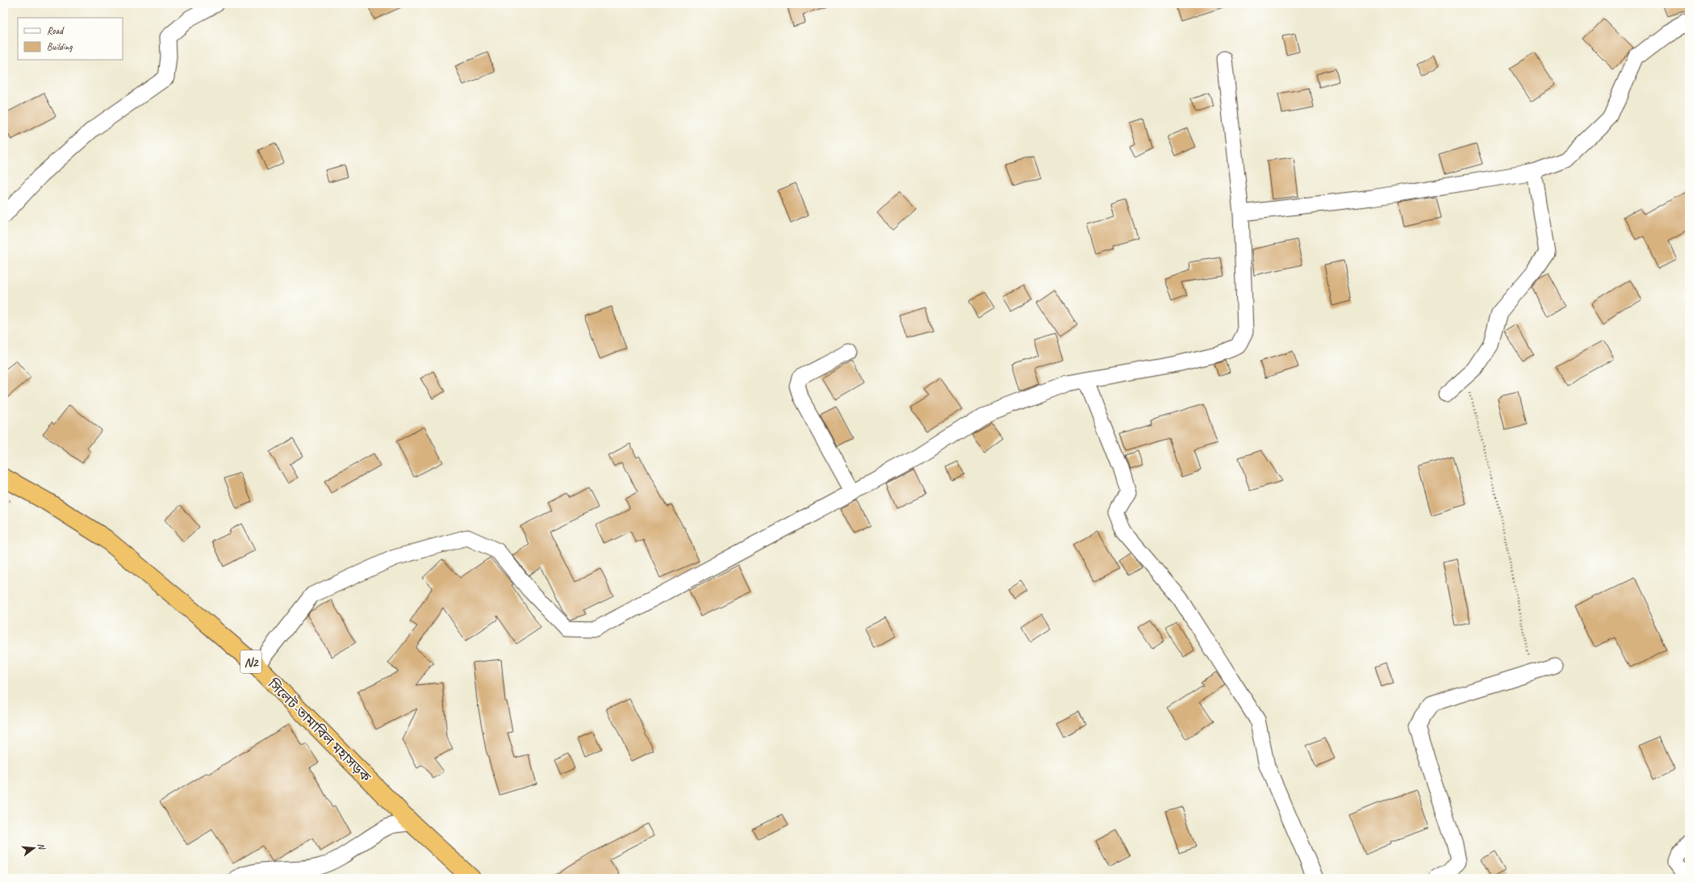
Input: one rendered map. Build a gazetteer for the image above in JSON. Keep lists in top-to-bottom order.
{
  "streets": {
    "highway": ["N2", "সিলেট-তামাবিল মহাসড়ক"]
  },
  "legend": ["Road", "Building"],
  "north": "right"
}
